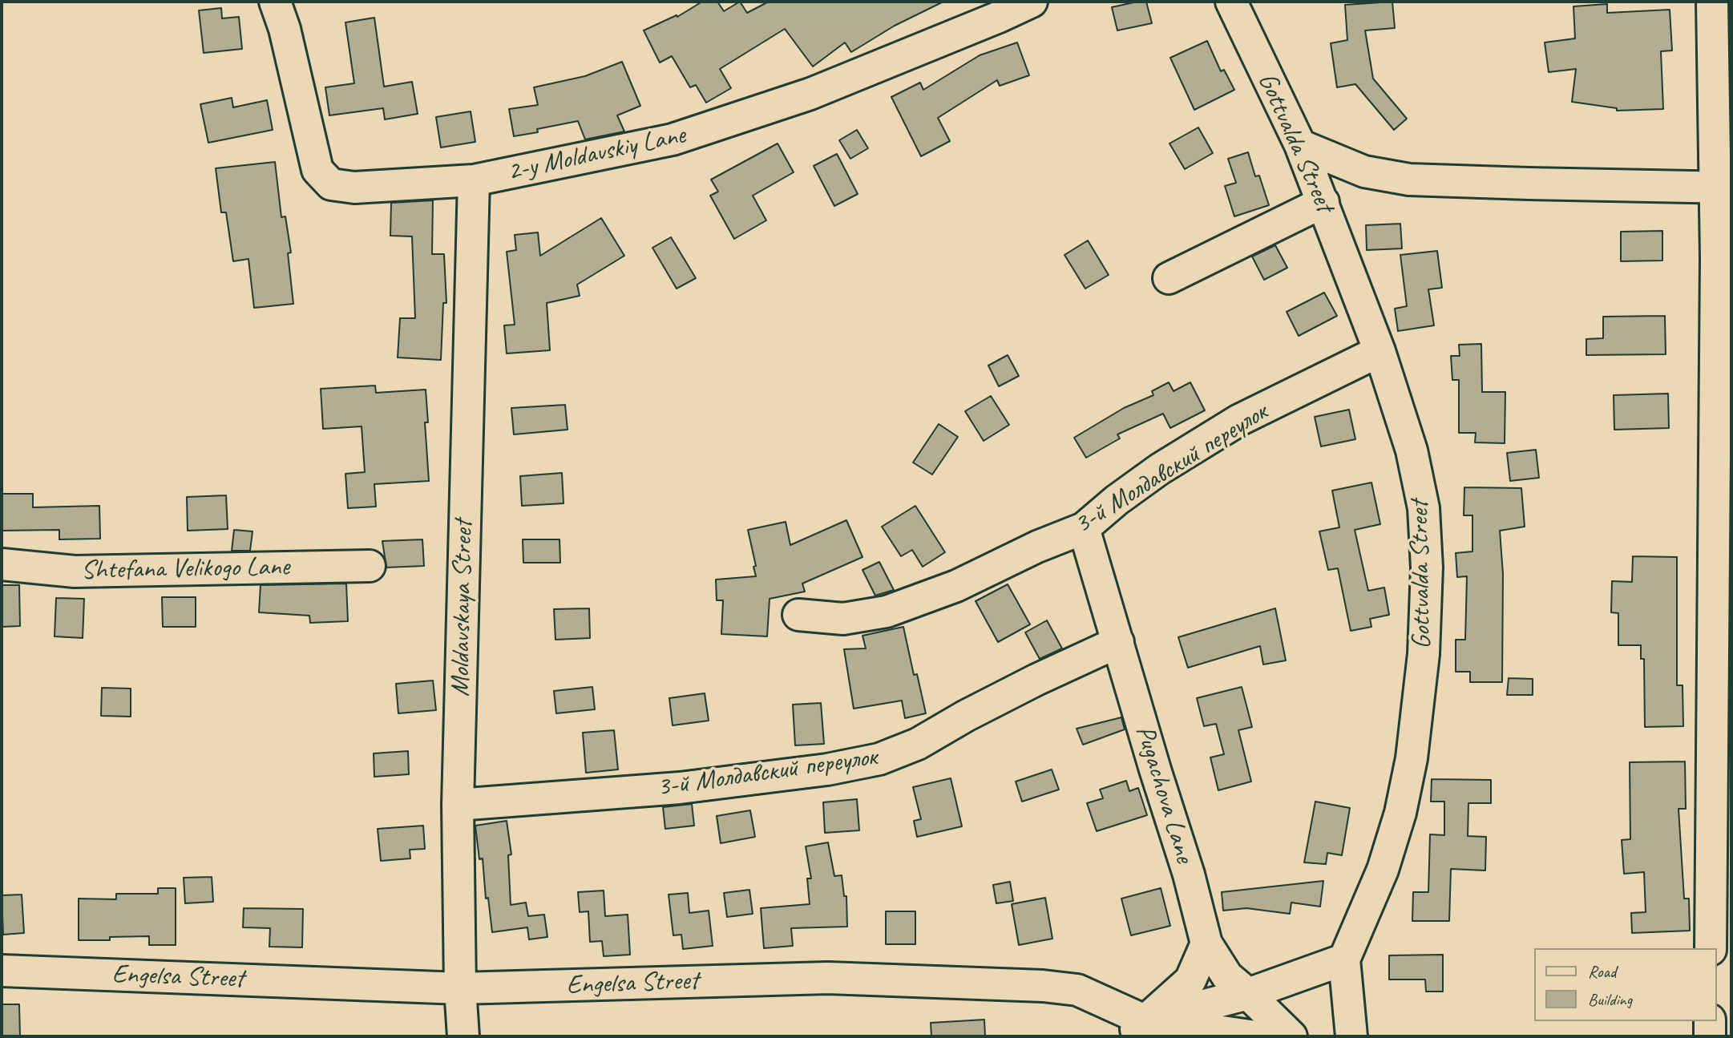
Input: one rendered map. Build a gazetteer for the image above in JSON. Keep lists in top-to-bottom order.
{
  "streets": {
    "street": [
      "Gottvalda Street",
      "2-y Moldavskiy Lane",
      "3-й Молдавский переулок",
      "Shtefana Velikogo Lane",
      "Moldavskaya Street",
      "Pugachova Lane",
      "Engelsa Street"
    ]
  },
  "crossings": [
    ["Gottvalda Street", "3-й Молдавский переулок"],
    ["2-y Moldavskiy Lane", "Moldavskaya Street"],
    ["3-й Молдавский переулок", "Moldavskaya Street"],
    ["3-й Молдавский переулок", "Pugachova Lane"],
    ["Moldavskaya Street", "Engelsa Street"]
  ],
  "legend": ["Road", "Building"]
}
